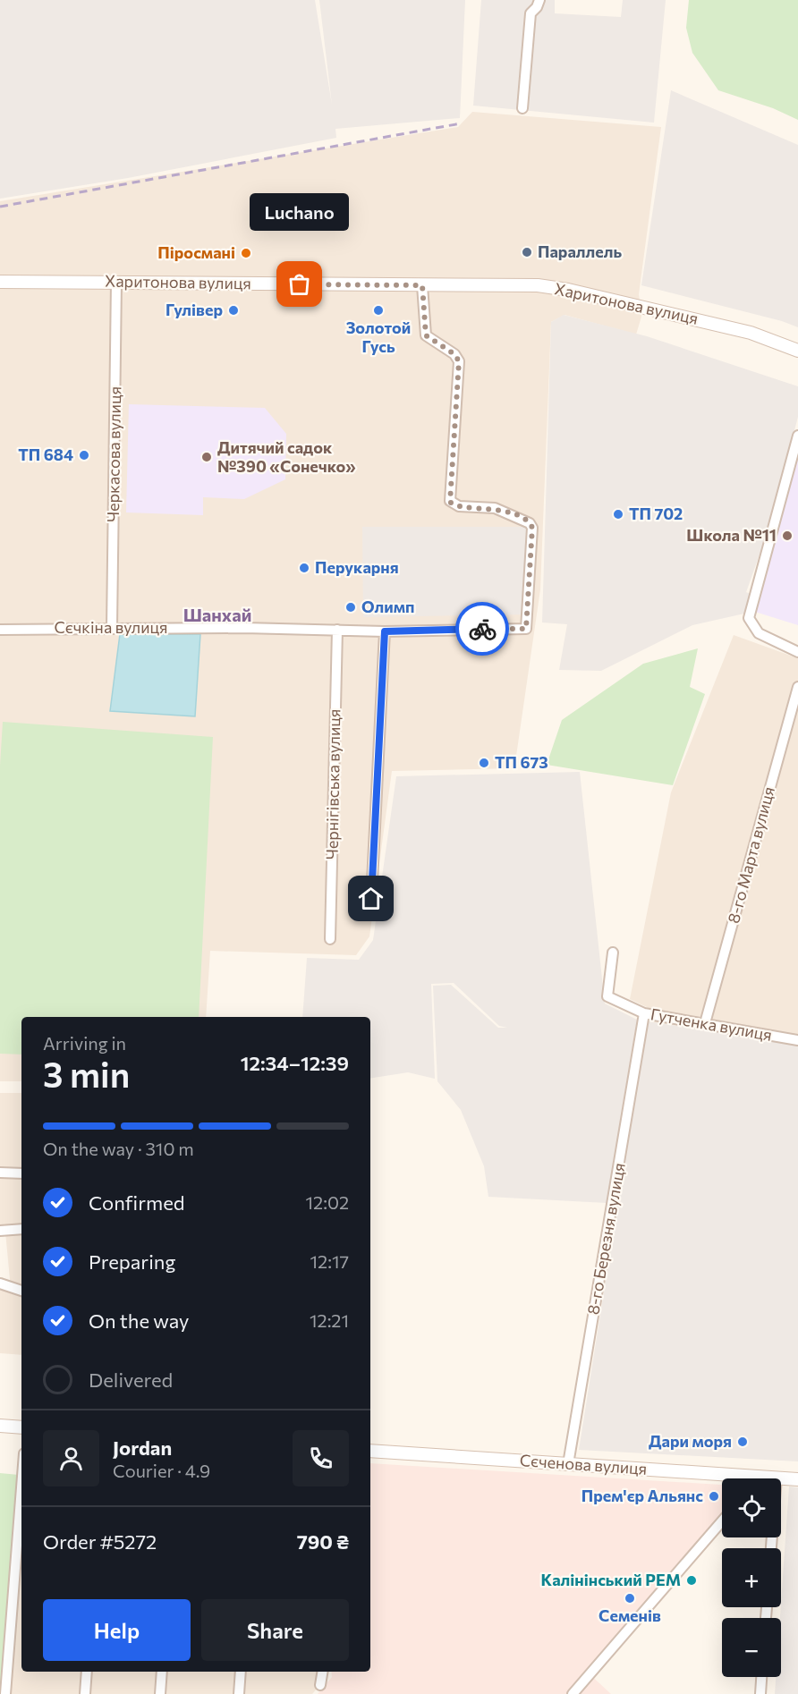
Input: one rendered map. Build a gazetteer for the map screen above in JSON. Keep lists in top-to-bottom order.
{
  "streets": {
    "street": [
      "Харитонова вулиця",
      "Черкасова вулиця",
      "Сєчкіна вулиця",
      "Чернігівська вулиця",
      "8-го Марта вулиця",
      "Гутченка вулиця",
      "8-го Березня вулиця",
      "Сєченова вулиця"
    ]
  },
  "crossings": [
    ["Харитонова вулиця", "Черкасова вулиця"],
    ["Харитонова вулиця", "Сєчкіна вулиця"],
    ["Черкасова вулиця", "Сєчкіна вулиця"],
    ["Сєчкіна вулиця", "Чернігівська вулиця"],
    ["8-го Марта вулиця", "Гутченка вулиця"],
    ["Гутченка вулиця", "8-го Березня вулиця"],
    ["8-го Березня вулиця", "Сєченова вулиця"]
  ],
  "districts": ["Шанхай"],
  "places": [
    "Параллель",
    "Піросмані",
    "Luchano",
    "Гулівер",
    "Золотой Гусь",
    "ТП 684",
    "Дитячий садок №390 «Сонечко»",
    "ТП 702",
    "Школа №11",
    "Перукарня",
    "Олимп",
    "ТП 673",
    "Дари моря",
    "Прем'єр Альянс",
    "Калінінський РЕМ",
    "Семенів"
  ],
  "page": {
    "bubble": "Luchano",
    "heading": ["3 min", "Arriving in", "12:34–12:39"],
    "panel": [
      "Jordan",
      "Courier · 4.9",
      "Order #5272",
      "790 ₴"
    ],
    "bar": "On the way · 310 m",
    "list": [
      ["Confirmed", "12:02"],
      ["Preparing", "12:17"],
      ["On the way", "12:21"],
      "Delivered"
    ],
    "map_buttons": ["+", "−"],
    "buttons": ["Help", "Share"]
  }
}
